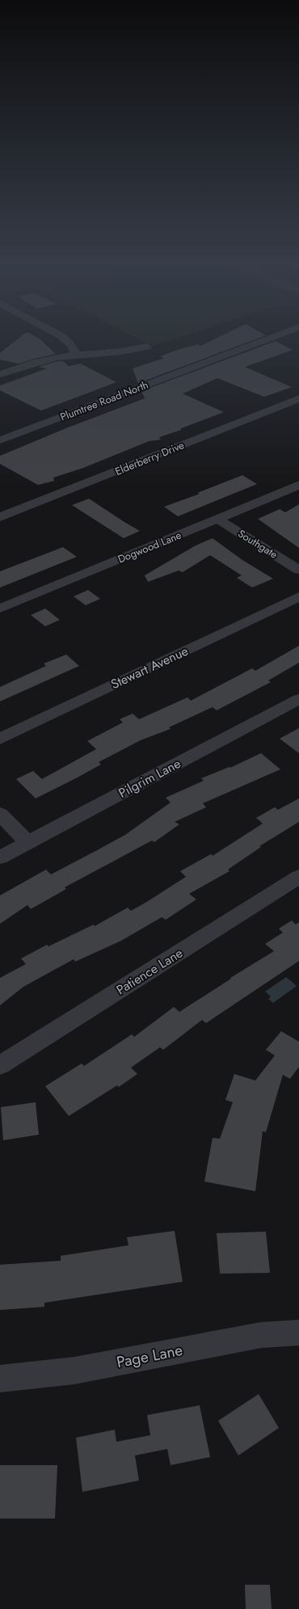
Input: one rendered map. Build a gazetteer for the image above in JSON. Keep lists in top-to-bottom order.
{
  "streets": {
    "street": [
      "Plumtree Road North",
      "Elderberry Drive",
      "Southgate",
      "Dogwood Lane",
      "Stewart Avenue",
      "Pilgrim Lane",
      "Patience Lane",
      "Page Lane"
    ]
  },
  "crossings": [
    ["Southgate", "Dogwood Lane"]
  ]
}
